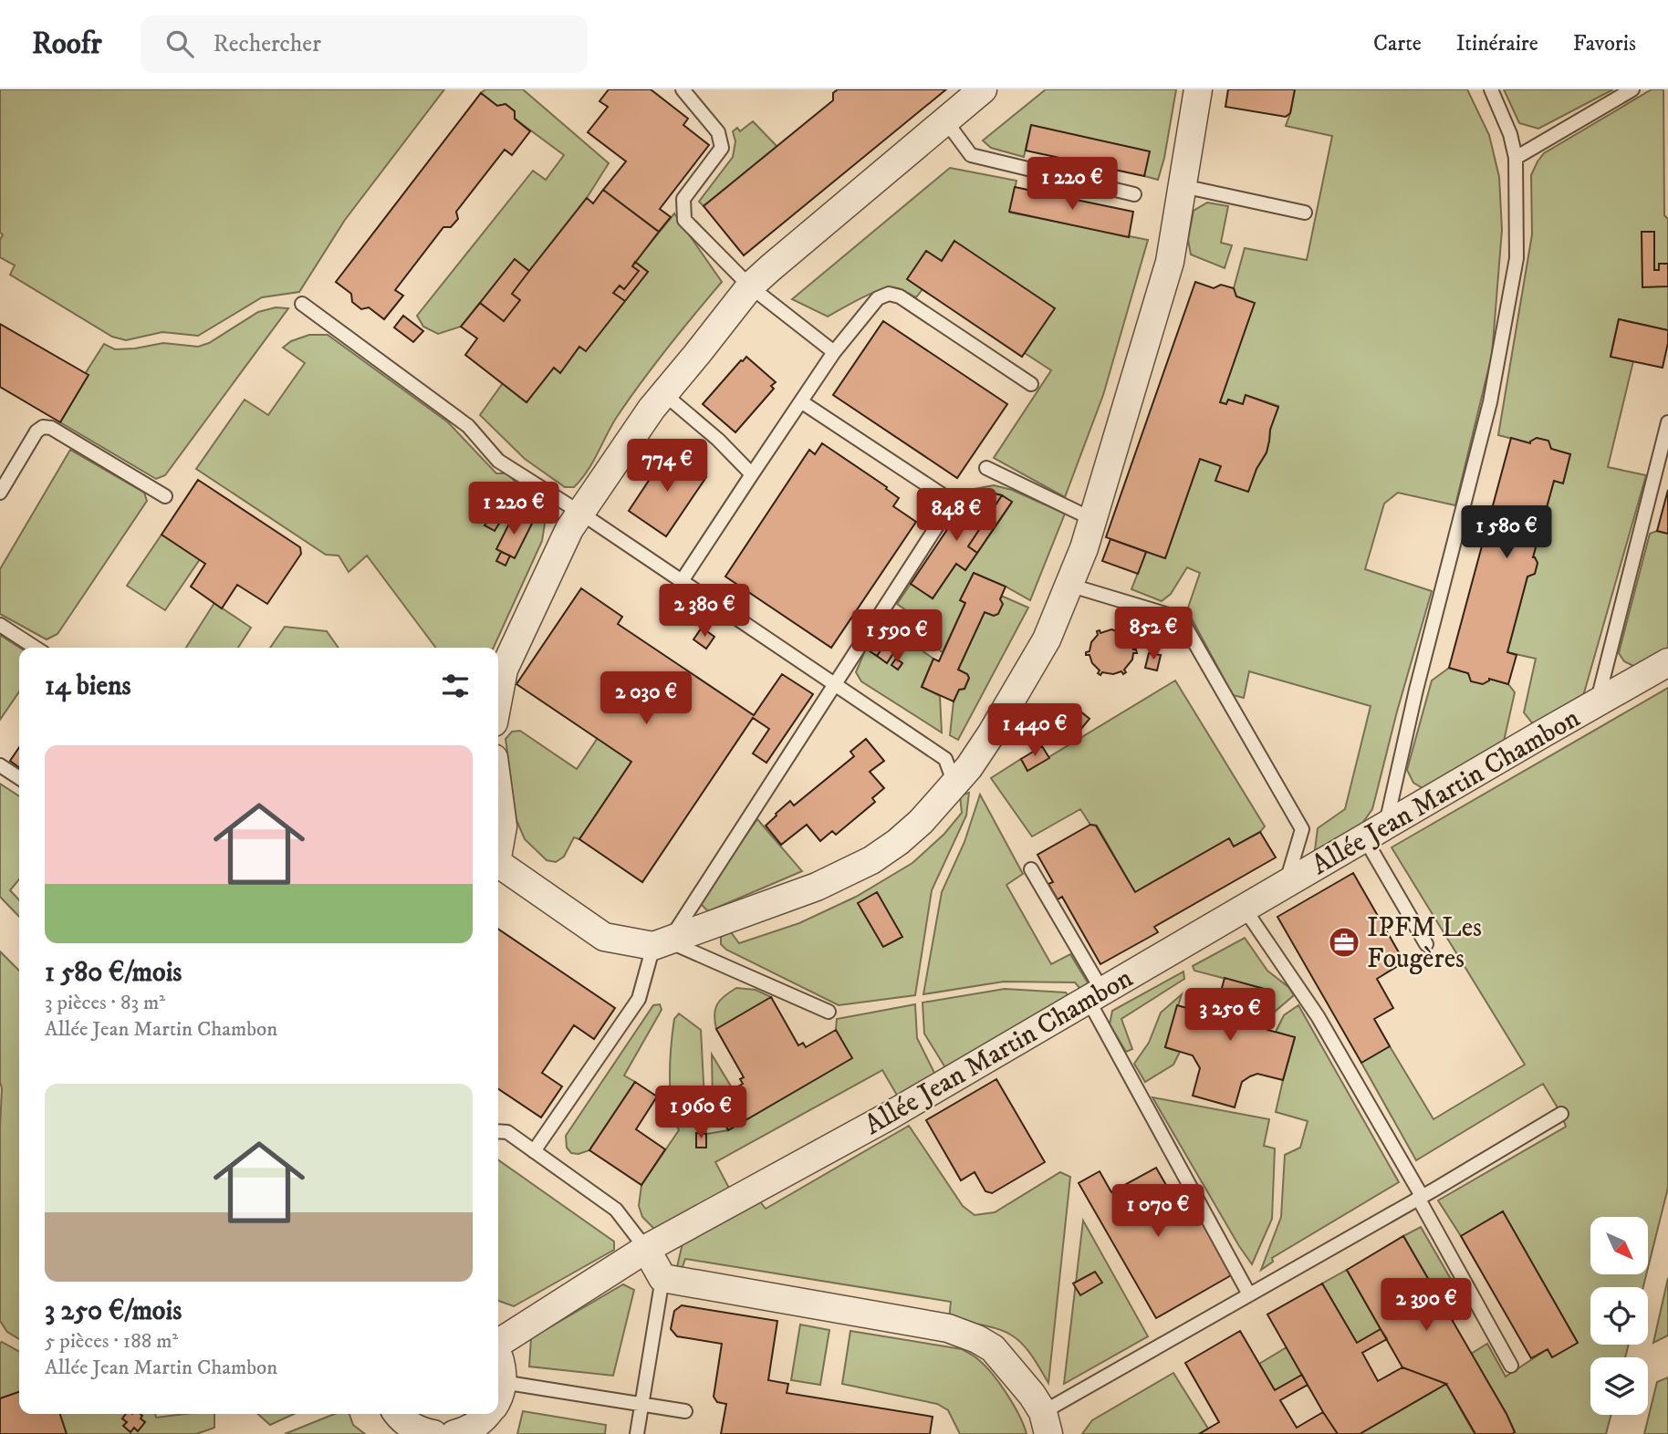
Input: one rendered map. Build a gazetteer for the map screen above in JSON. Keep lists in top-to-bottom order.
{
  "streets": {
    "street": ["Allée Jean Martin Chambon"]
  },
  "places": {
    "office": ["IPFM Les Fougères"]
  },
  "north": "bottom right",
  "page": {
    "header": "Roofr",
    "search": "Rechercher",
    "nav": ["Carte", "Itinéraire", "Favoris"],
    "price": [
      "1 220 €",
      "774 €",
      "1 220 €",
      "848 €",
      "1 580 €",
      "2 380 €",
      "852 €",
      "1 590 €",
      "2 030 €",
      "1 440 €",
      "3 250 €",
      "1 960 €",
      "1 070 €",
      "2 390 €"
    ],
    "heading": "14 biens",
    "list": [
      {
        "name": "1 580 €/mois",
        "note": "3 pièces · 83 m² · Allée Jean Martin Chambon"
      },
      {
        "name": "3 250 €/mois",
        "note": "5 pièces · 188 m² · Allée Jean Martin Chambon"
      }
    ]
  }
}
